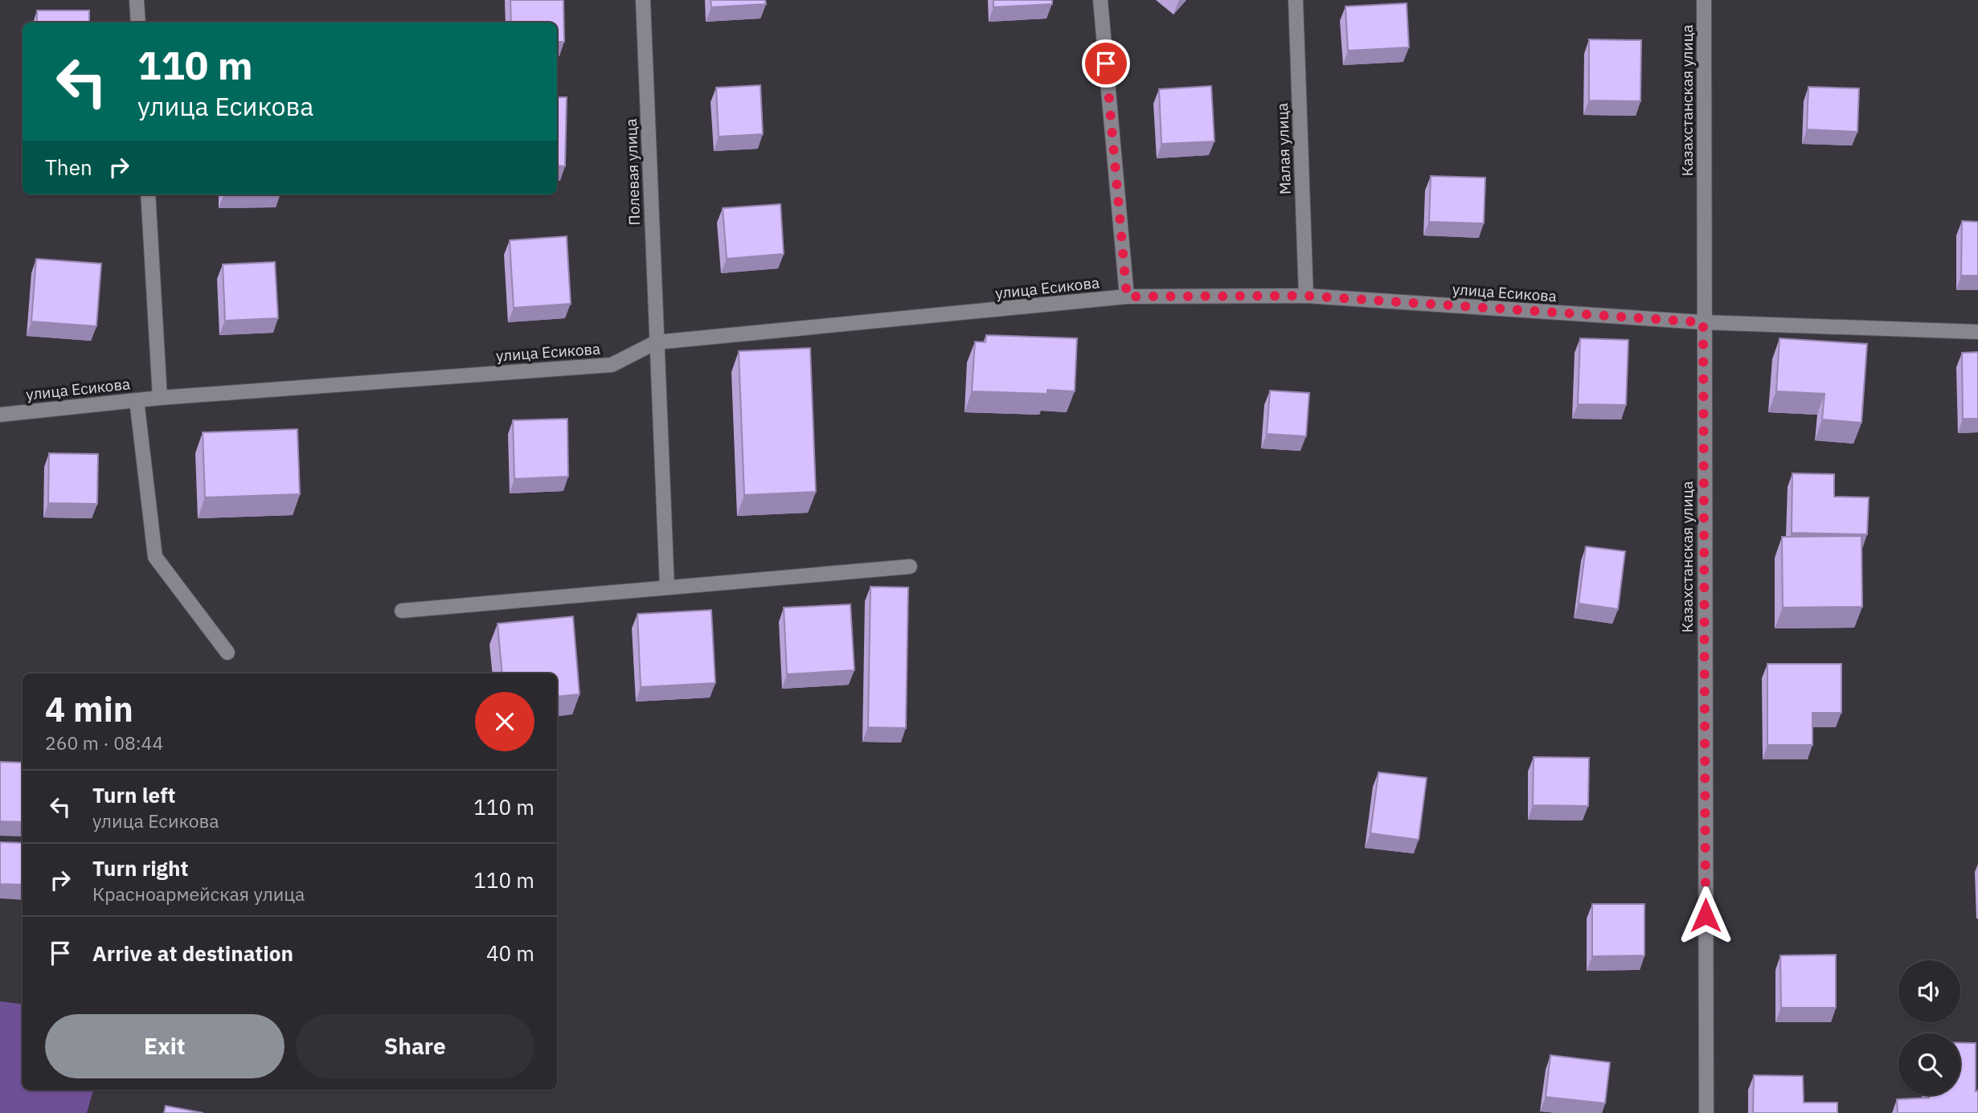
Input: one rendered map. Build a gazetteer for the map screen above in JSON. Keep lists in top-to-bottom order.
{
  "streets": {
    "street": [
      "Казахстанская улица",
      "Малая улица",
      "Полевая улица",
      "улица Есикова"
    ]
  },
  "crossings": [
    ["Казахстанская улица", "улица Есикова"],
    ["Малая улица", "улица Есикова"],
    ["Полевая улица", "улица Есикова"]
  ],
  "page": {
    "turn": ["110 m", "улица Есикова"],
    "then": "Then",
    "heading": ["4 min", "260 m · 08:44"],
    "list": [
      {
        "name": "Turn left",
        "note": "улица Есикова",
        "value": "110 m"
      },
      {
        "name": "Turn right",
        "note": "Красноармейская улица",
        "value": "110 m"
      },
      {
        "name": "Arrive at destination",
        "value": "40 m"
      }
    ],
    "buttons": ["Exit", "Share"]
  }
}
